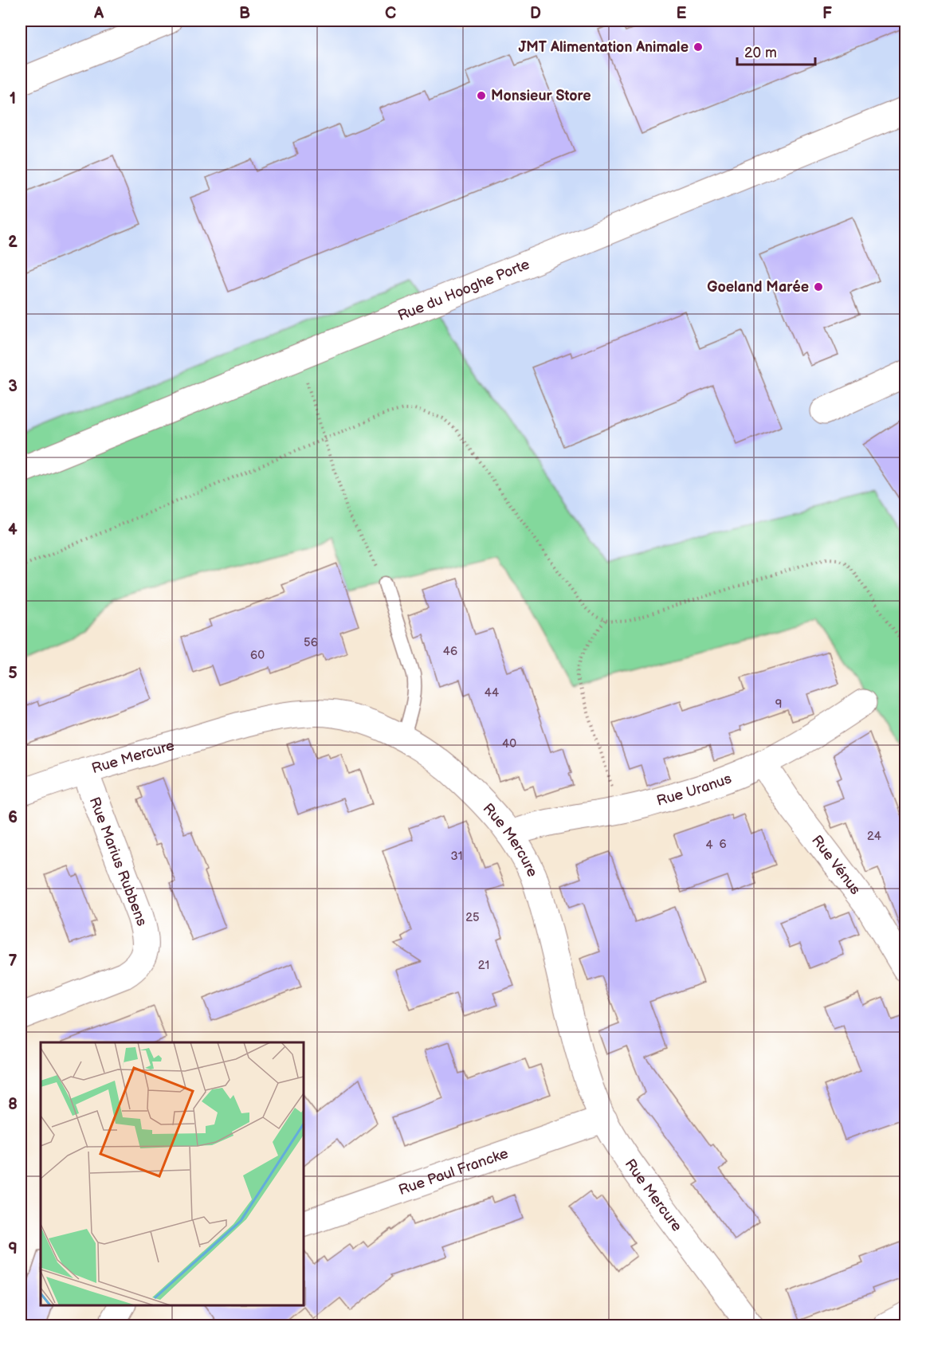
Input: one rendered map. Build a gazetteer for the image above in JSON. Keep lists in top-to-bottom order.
{
  "streets": {
    "street": [
      "Rue du Hooghe Porte",
      "Rue Mercure",
      "Rue Uranus",
      "Rue Marius Rubbens",
      "Rue Vénus",
      "Rue Paul Francke"
    ]
  },
  "crossings": [
    ["Rue Mercure", "Rue Uranus"],
    ["Rue Mercure", "Rue Marius Rubbens"],
    ["Rue Mercure", "Rue Paul Francke"],
    ["Rue Uranus", "Rue Vénus"]
  ],
  "places": ["JMT Alimentation Animale", "Monsieur Store", "Goeland Marée"],
  "house_numbers": [
    "56",
    "46",
    "60",
    "44",
    "9",
    "40",
    "24",
    "6",
    "4",
    "31",
    "25",
    "21"
  ],
  "scale_bar": "20 m",
  "grid": {
    "columns": [
      "A",
      "B",
      "C",
      "D",
      "E",
      "F"
    ],
    "rows": [
      "1",
      "2",
      "3",
      "4",
      "5",
      "6",
      "7",
      "8",
      "9"
    ]
  }
}
